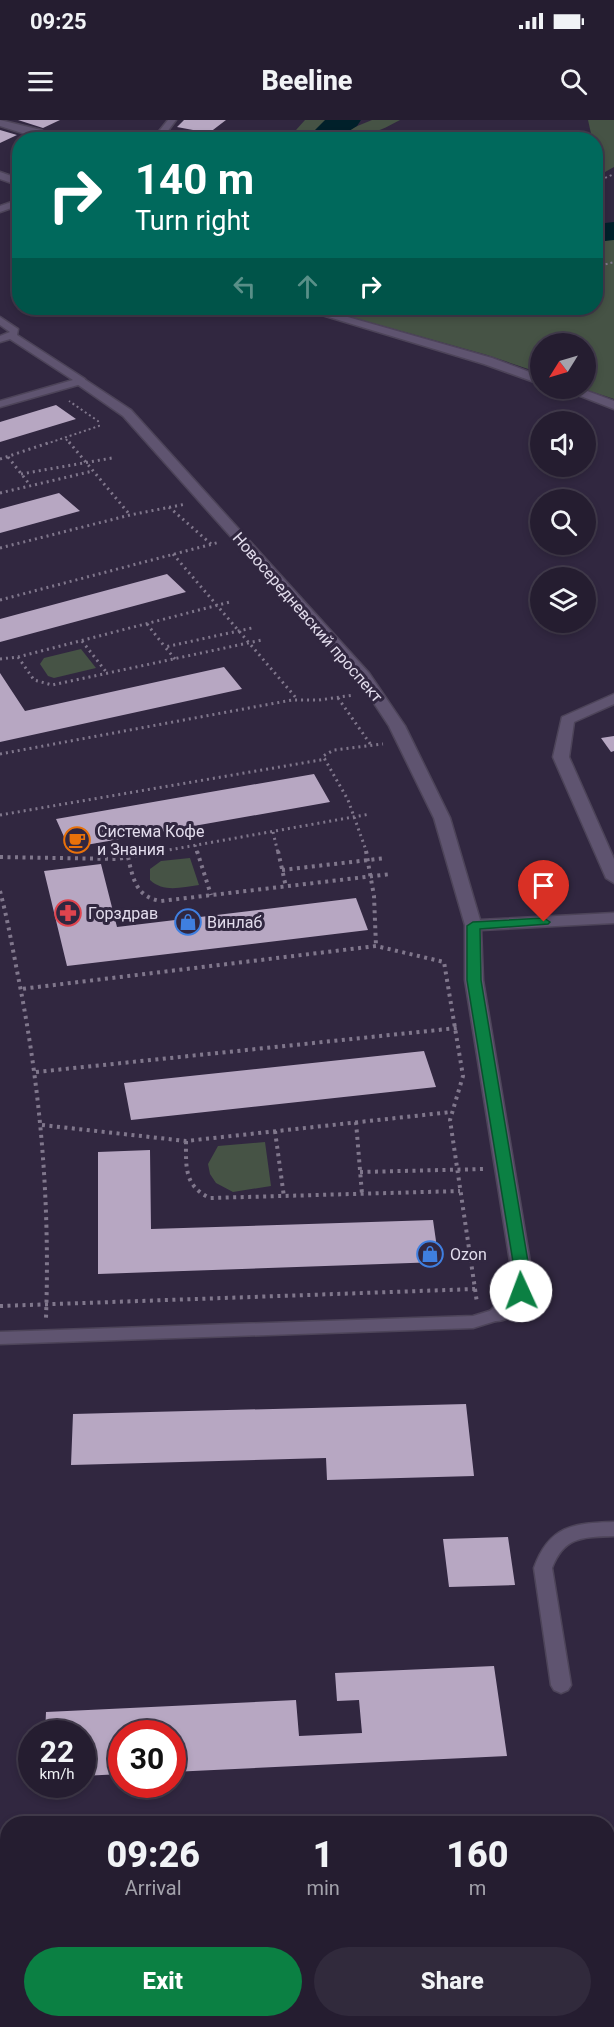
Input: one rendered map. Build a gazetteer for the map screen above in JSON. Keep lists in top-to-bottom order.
{
  "streets": {
    "street": ["Новосередневский проспект"]
  },
  "places": {
    "cafe": ["Система Кофе и Знания"],
    "pharmacy": ["Горздрав"],
    "shop": ["Винлаб", "Ozon"]
  },
  "north": "bottom left",
  "page": {
    "status": "09:25",
    "header": "Beeline",
    "turn": ["140 m", "Turn right"],
    "speed": "22 km/h",
    "limit": "30",
    "eta": [
      "09:26",
      "Arrival",
      "1",
      "min",
      "160",
      "m"
    ],
    "buttons": ["Exit", "Share"]
  }
}
